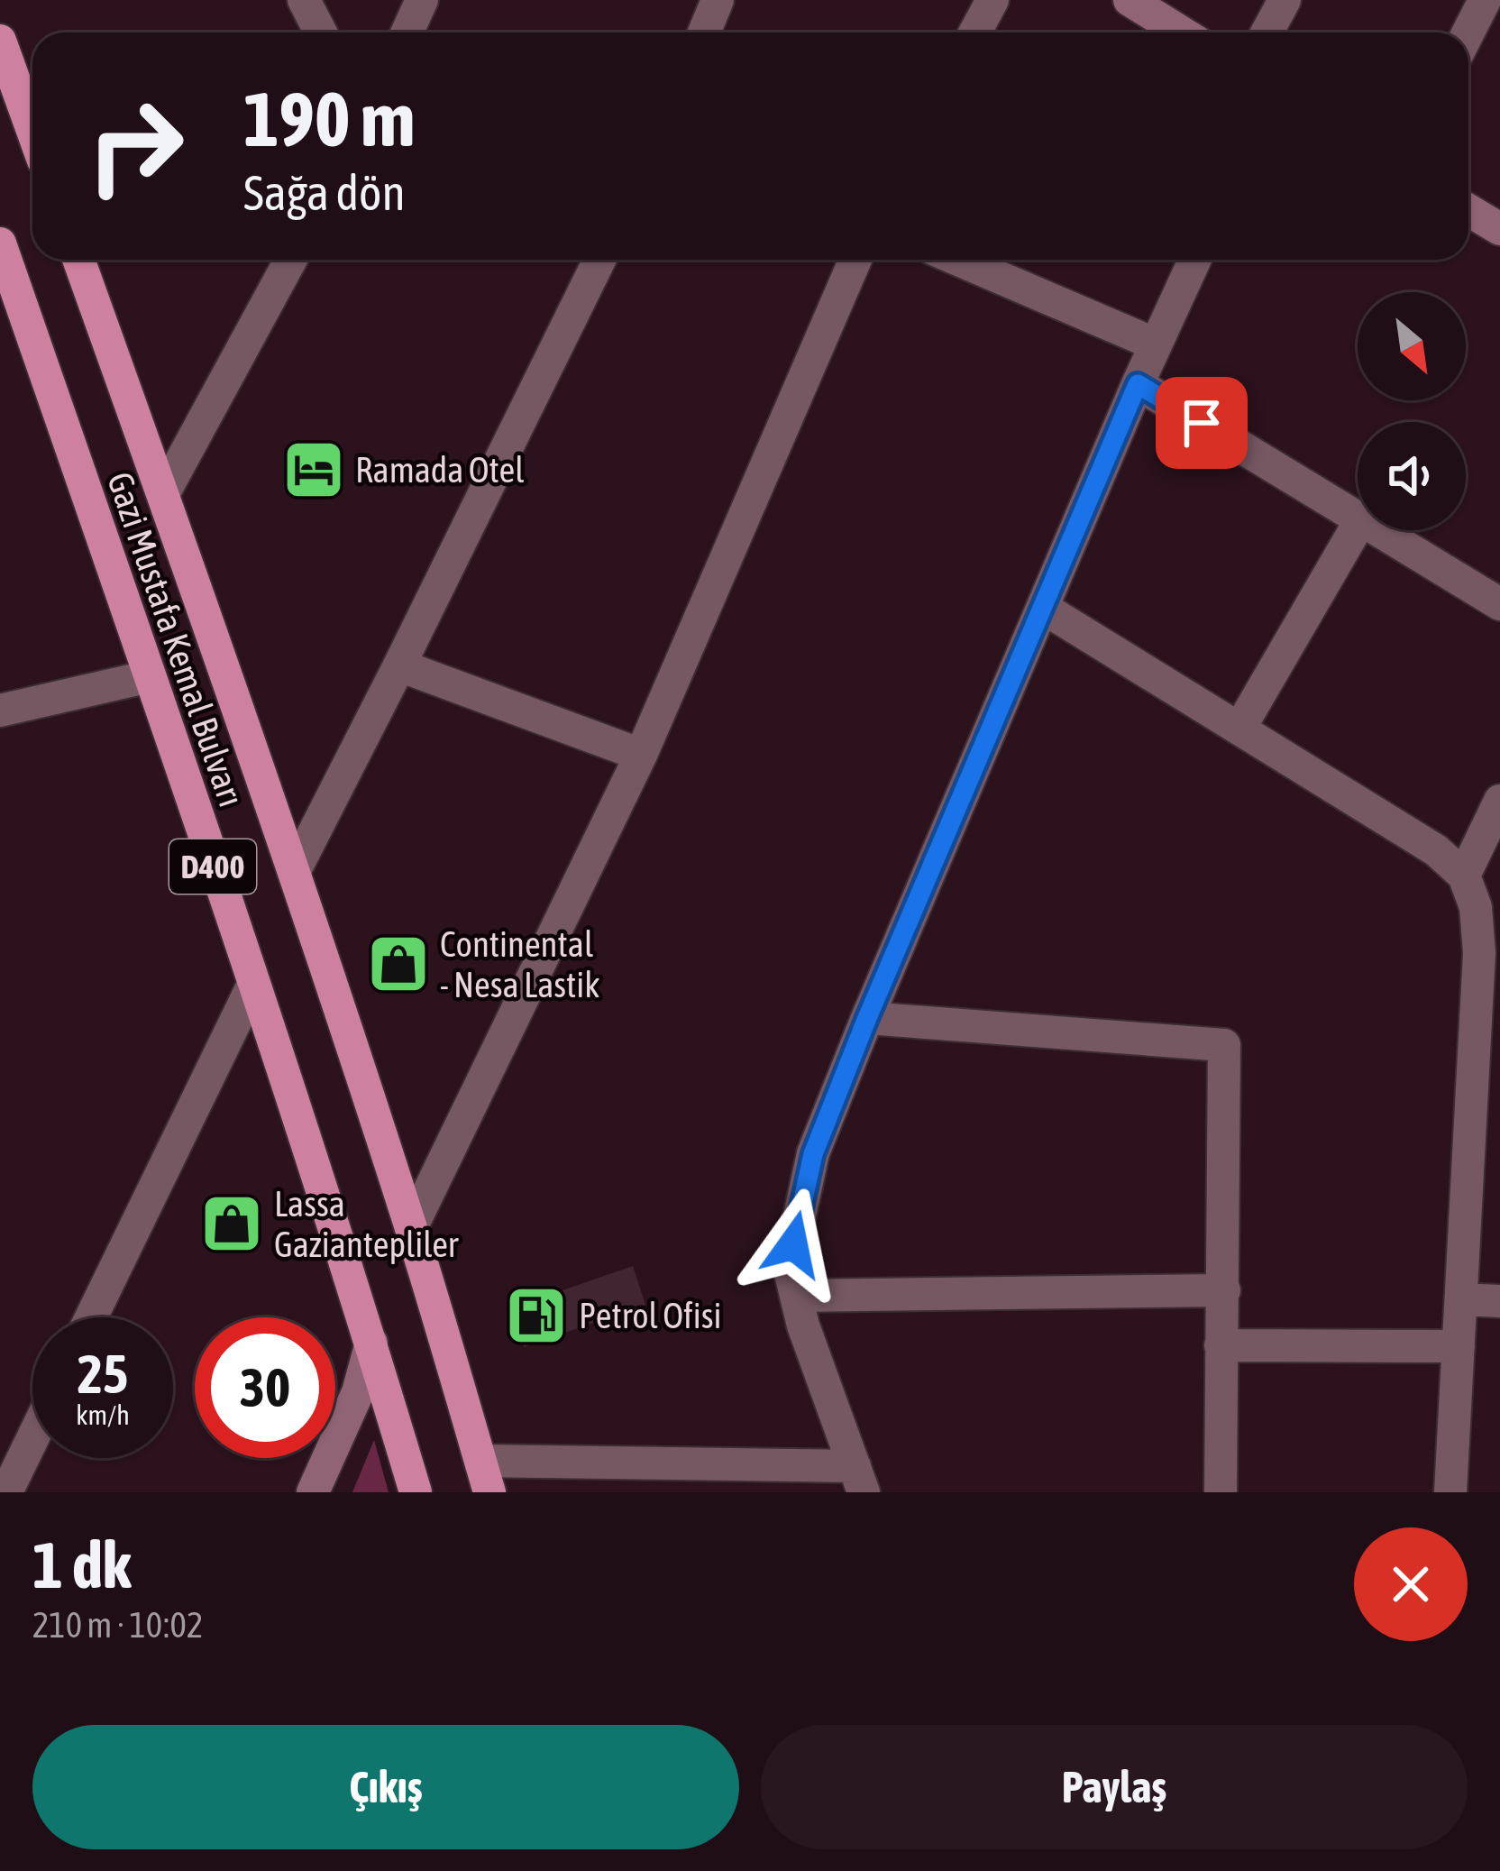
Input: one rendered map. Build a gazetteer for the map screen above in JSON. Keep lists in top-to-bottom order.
{
  "streets": {
    "highway": ["Gazi Mustafa Kemal Bulvarı", "D400"]
  },
  "places": {
    "hotel": ["Ramada Otel"],
    "shop": ["Continental - Nesa Lastik", "Lassa Gaziantepliler"],
    "fuel station": ["Petrol Ofisi"]
  },
  "north": "bottom right",
  "page": {
    "turn": ["190 m", "Sağa dön"],
    "speed": "25 km/h",
    "limit": "30",
    "heading": ["1 dk", "210 m · 10:02"],
    "buttons": ["Çıkış", "Paylaş"]
  }
}
